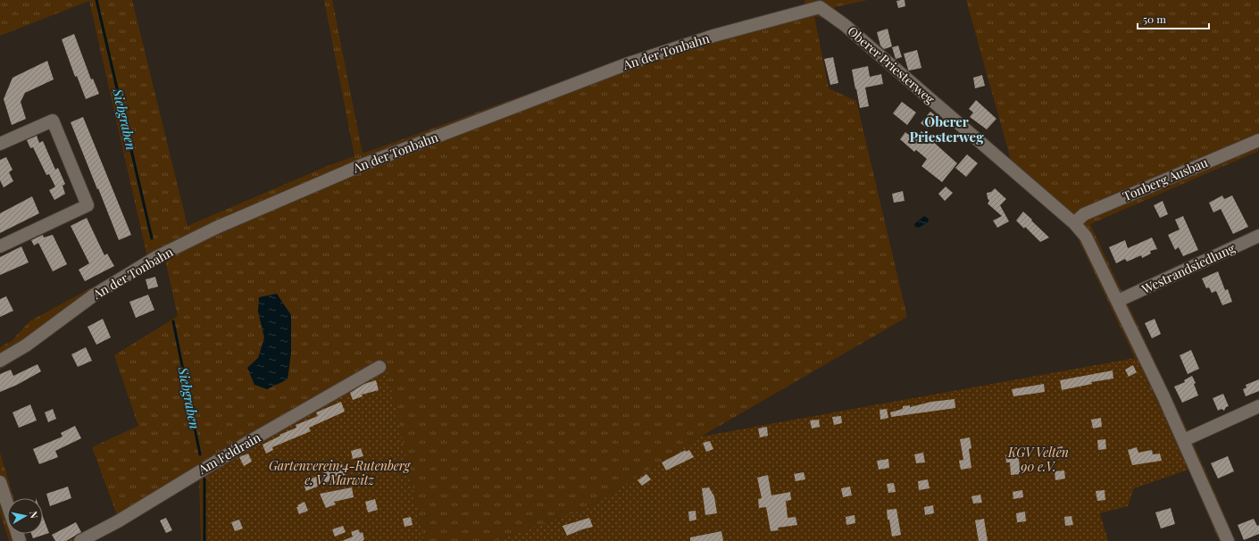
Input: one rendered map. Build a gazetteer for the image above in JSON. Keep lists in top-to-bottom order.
{
  "streets": {
    "street": [
      "An der Tonbahn",
      "Oberer Priesterweg",
      "Tonberg Ausbau",
      "Westrandsiedlung",
      "Am Feldrain"
    ]
  },
  "crossings": [
    ["An der Tonbahn", "Oberer Priesterweg"],
    ["Oberer Priesterweg", "Tonberg Ausbau"]
  ],
  "districts": ["Oberer Priesterweg"],
  "water": ["Siebgraben"],
  "parks": ["KGV Velten 90 e.V.", "Gartenverein 4-Rutenberg e. V. Marwitz"],
  "scale_bar": "50 m",
  "north": "right"
}
